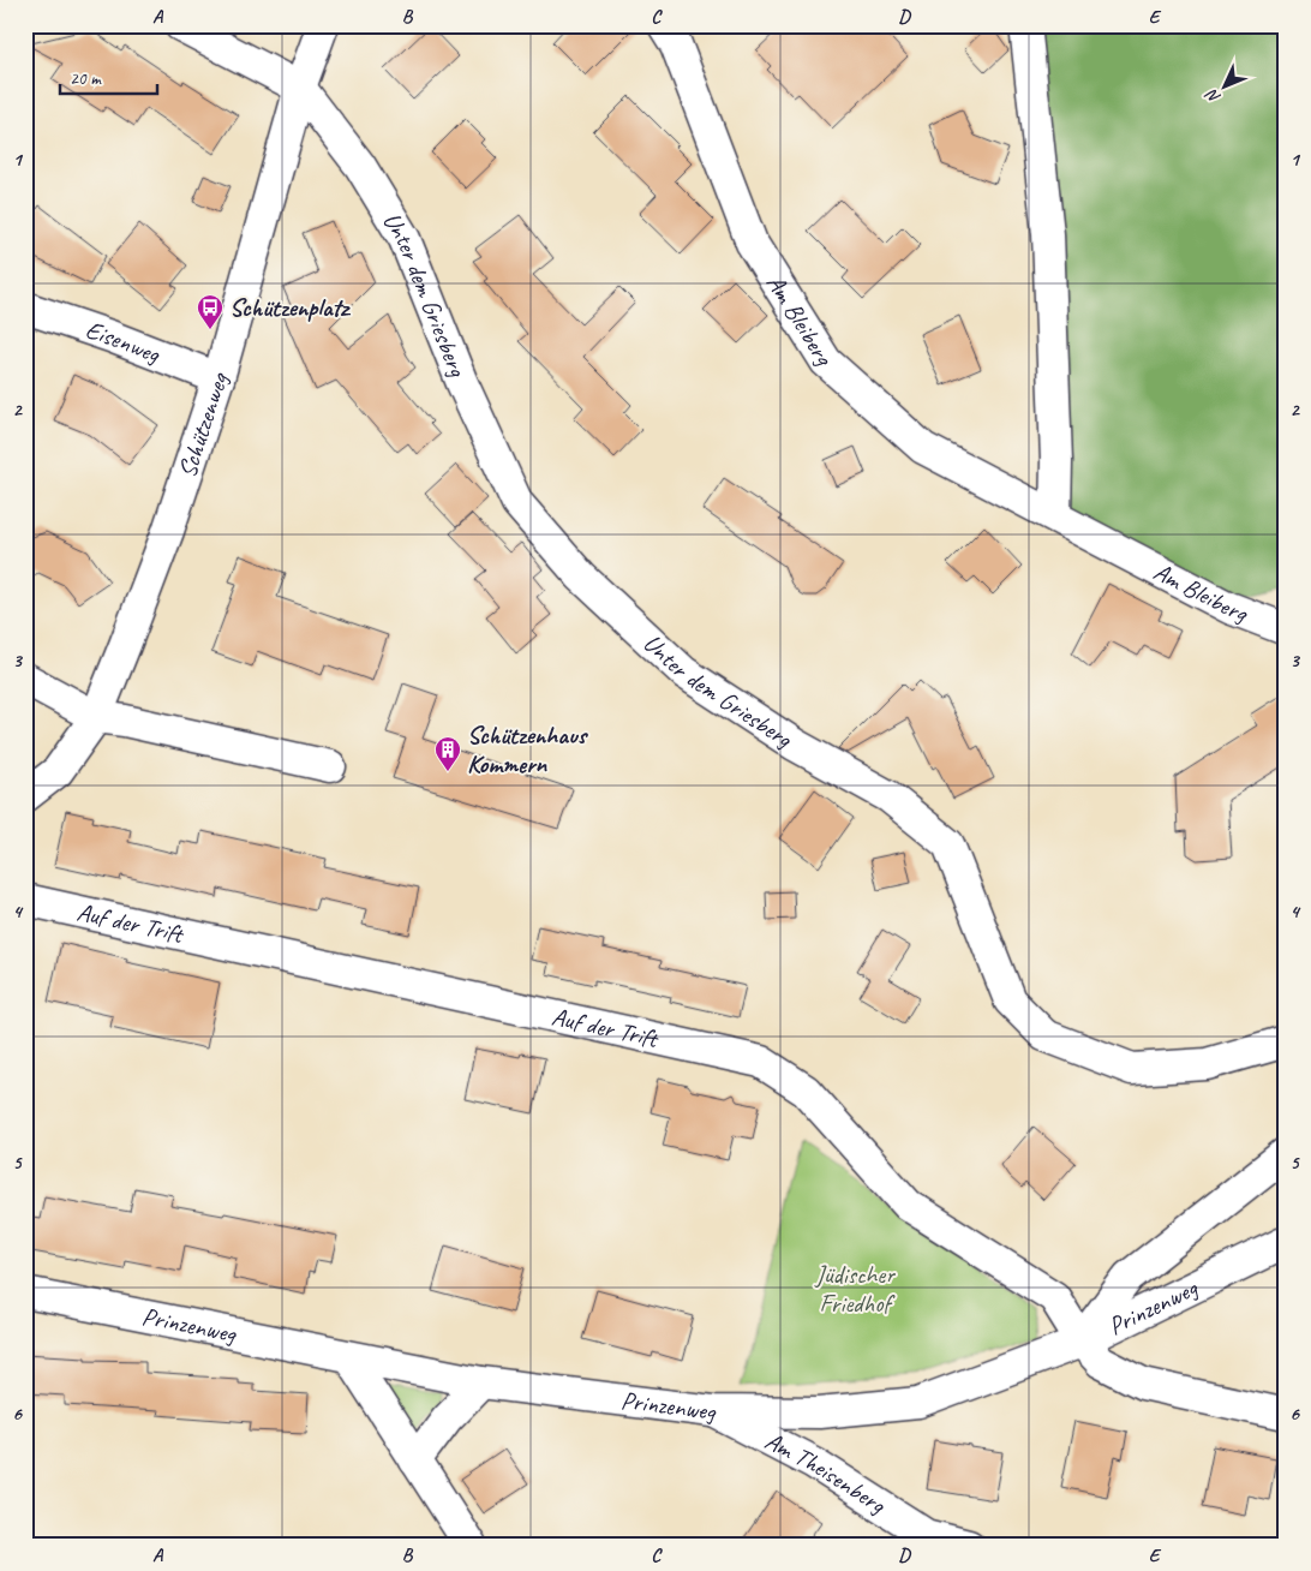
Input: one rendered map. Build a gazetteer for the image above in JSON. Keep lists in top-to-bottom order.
{
  "streets": {
    "street": [
      "Unter dem Griesberg",
      "Am Bleiberg",
      "Eisenweg",
      "Schützenweg",
      "Auf der Trift",
      "Prinzenweg",
      "Am Theisenberg"
    ]
  },
  "crossings": [
    ["Unter dem Griesberg", "Schützenweg"],
    ["Eisenweg", "Schützenweg"],
    ["Auf der Trift", "Prinzenweg"],
    ["Prinzenweg", "Am Theisenberg"]
  ],
  "parks": ["Jüdischer Friedhof"],
  "places": {
    "bus stop": ["Schützenplatz"],
    "building": ["Schützenhaus Kommern"]
  },
  "scale_bar": "20 m",
  "north": "bottom left",
  "grid": {
    "columns": [
      "A",
      "B",
      "C",
      "D",
      "E"
    ],
    "rows": [
      "1",
      "2",
      "3",
      "4",
      "5",
      "6"
    ]
  }
}
